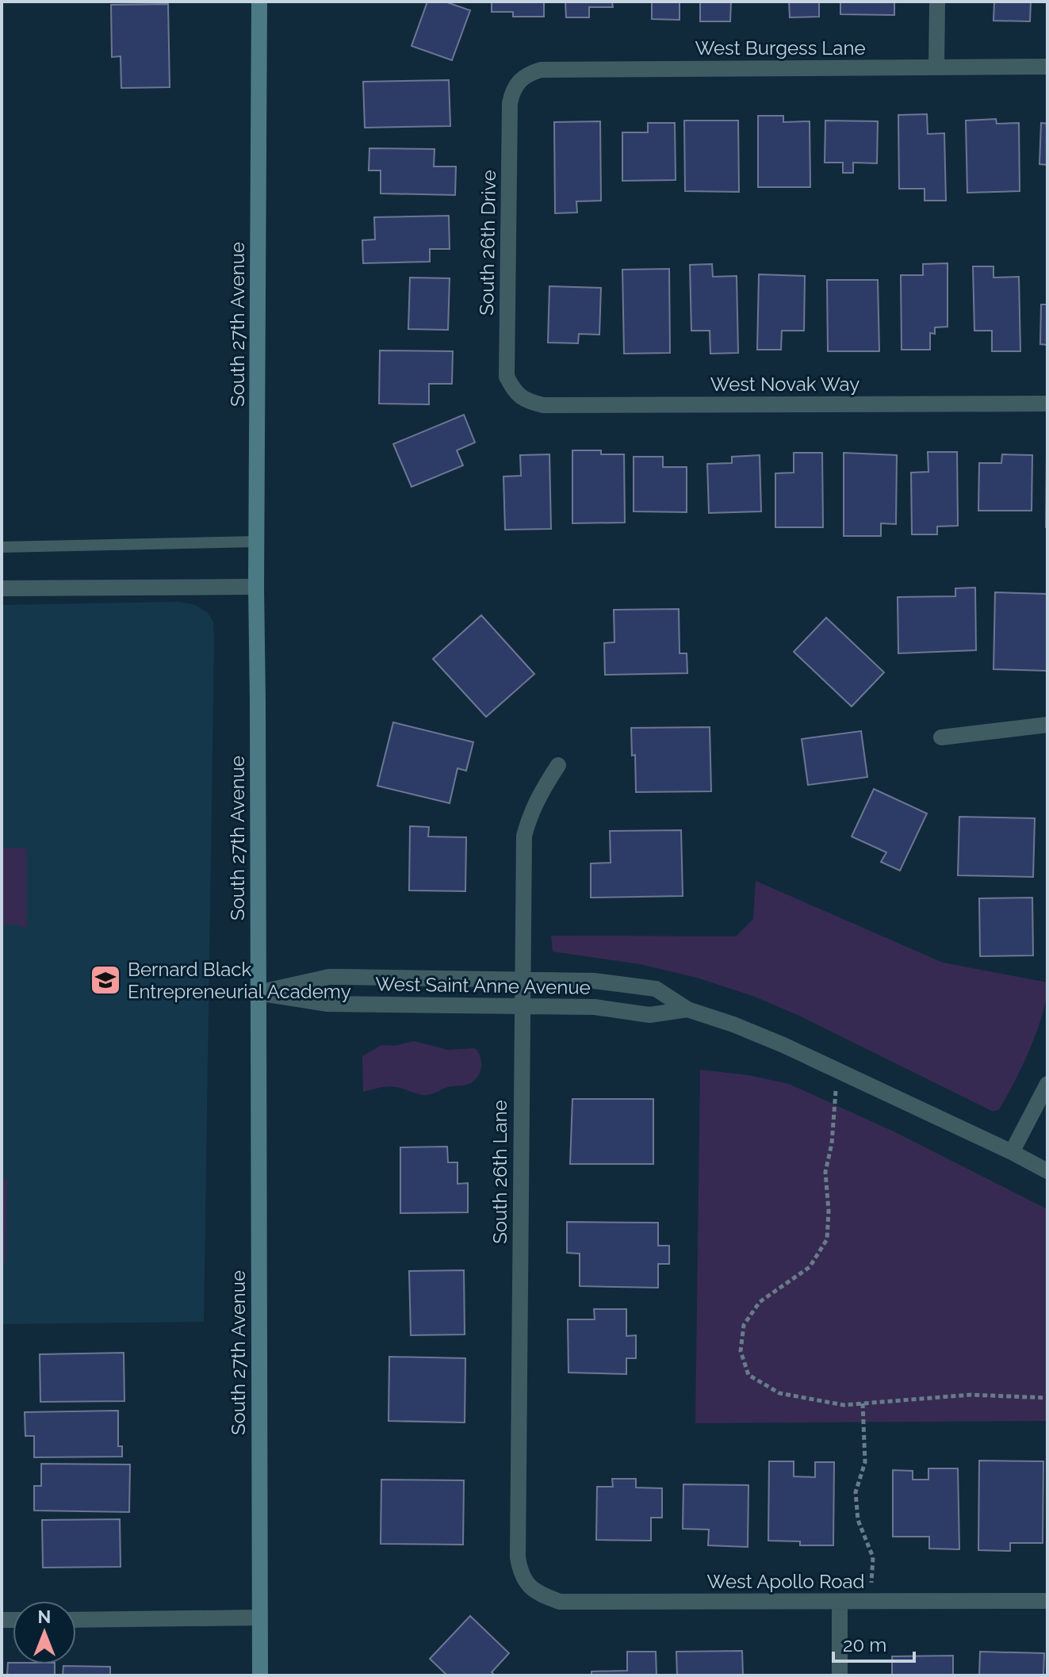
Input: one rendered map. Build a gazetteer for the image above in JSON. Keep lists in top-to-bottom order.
{
  "streets": {
    "main road": ["South 27th Avenue"],
    "street": [
      "West Burgess Lane",
      "South 26th Drive",
      "West Novak Way",
      "West Saint Anne Avenue",
      "South 26th Lane",
      "West Apollo Road"
    ]
  },
  "crossings": [
    ["West Burgess Lane", "South 26th Drive"],
    ["South 26th Drive", "West Novak Way"],
    ["South 27th Avenue", "West Saint Anne Avenue"],
    ["West Saint Anne Avenue", "South 26th Lane"],
    ["South 26th Lane", "West Apollo Road"]
  ],
  "places": {
    "school or university": ["Bernard Black Entrepreneurial Academy"]
  },
  "scale_bar": "20 m",
  "north": "top"
}
